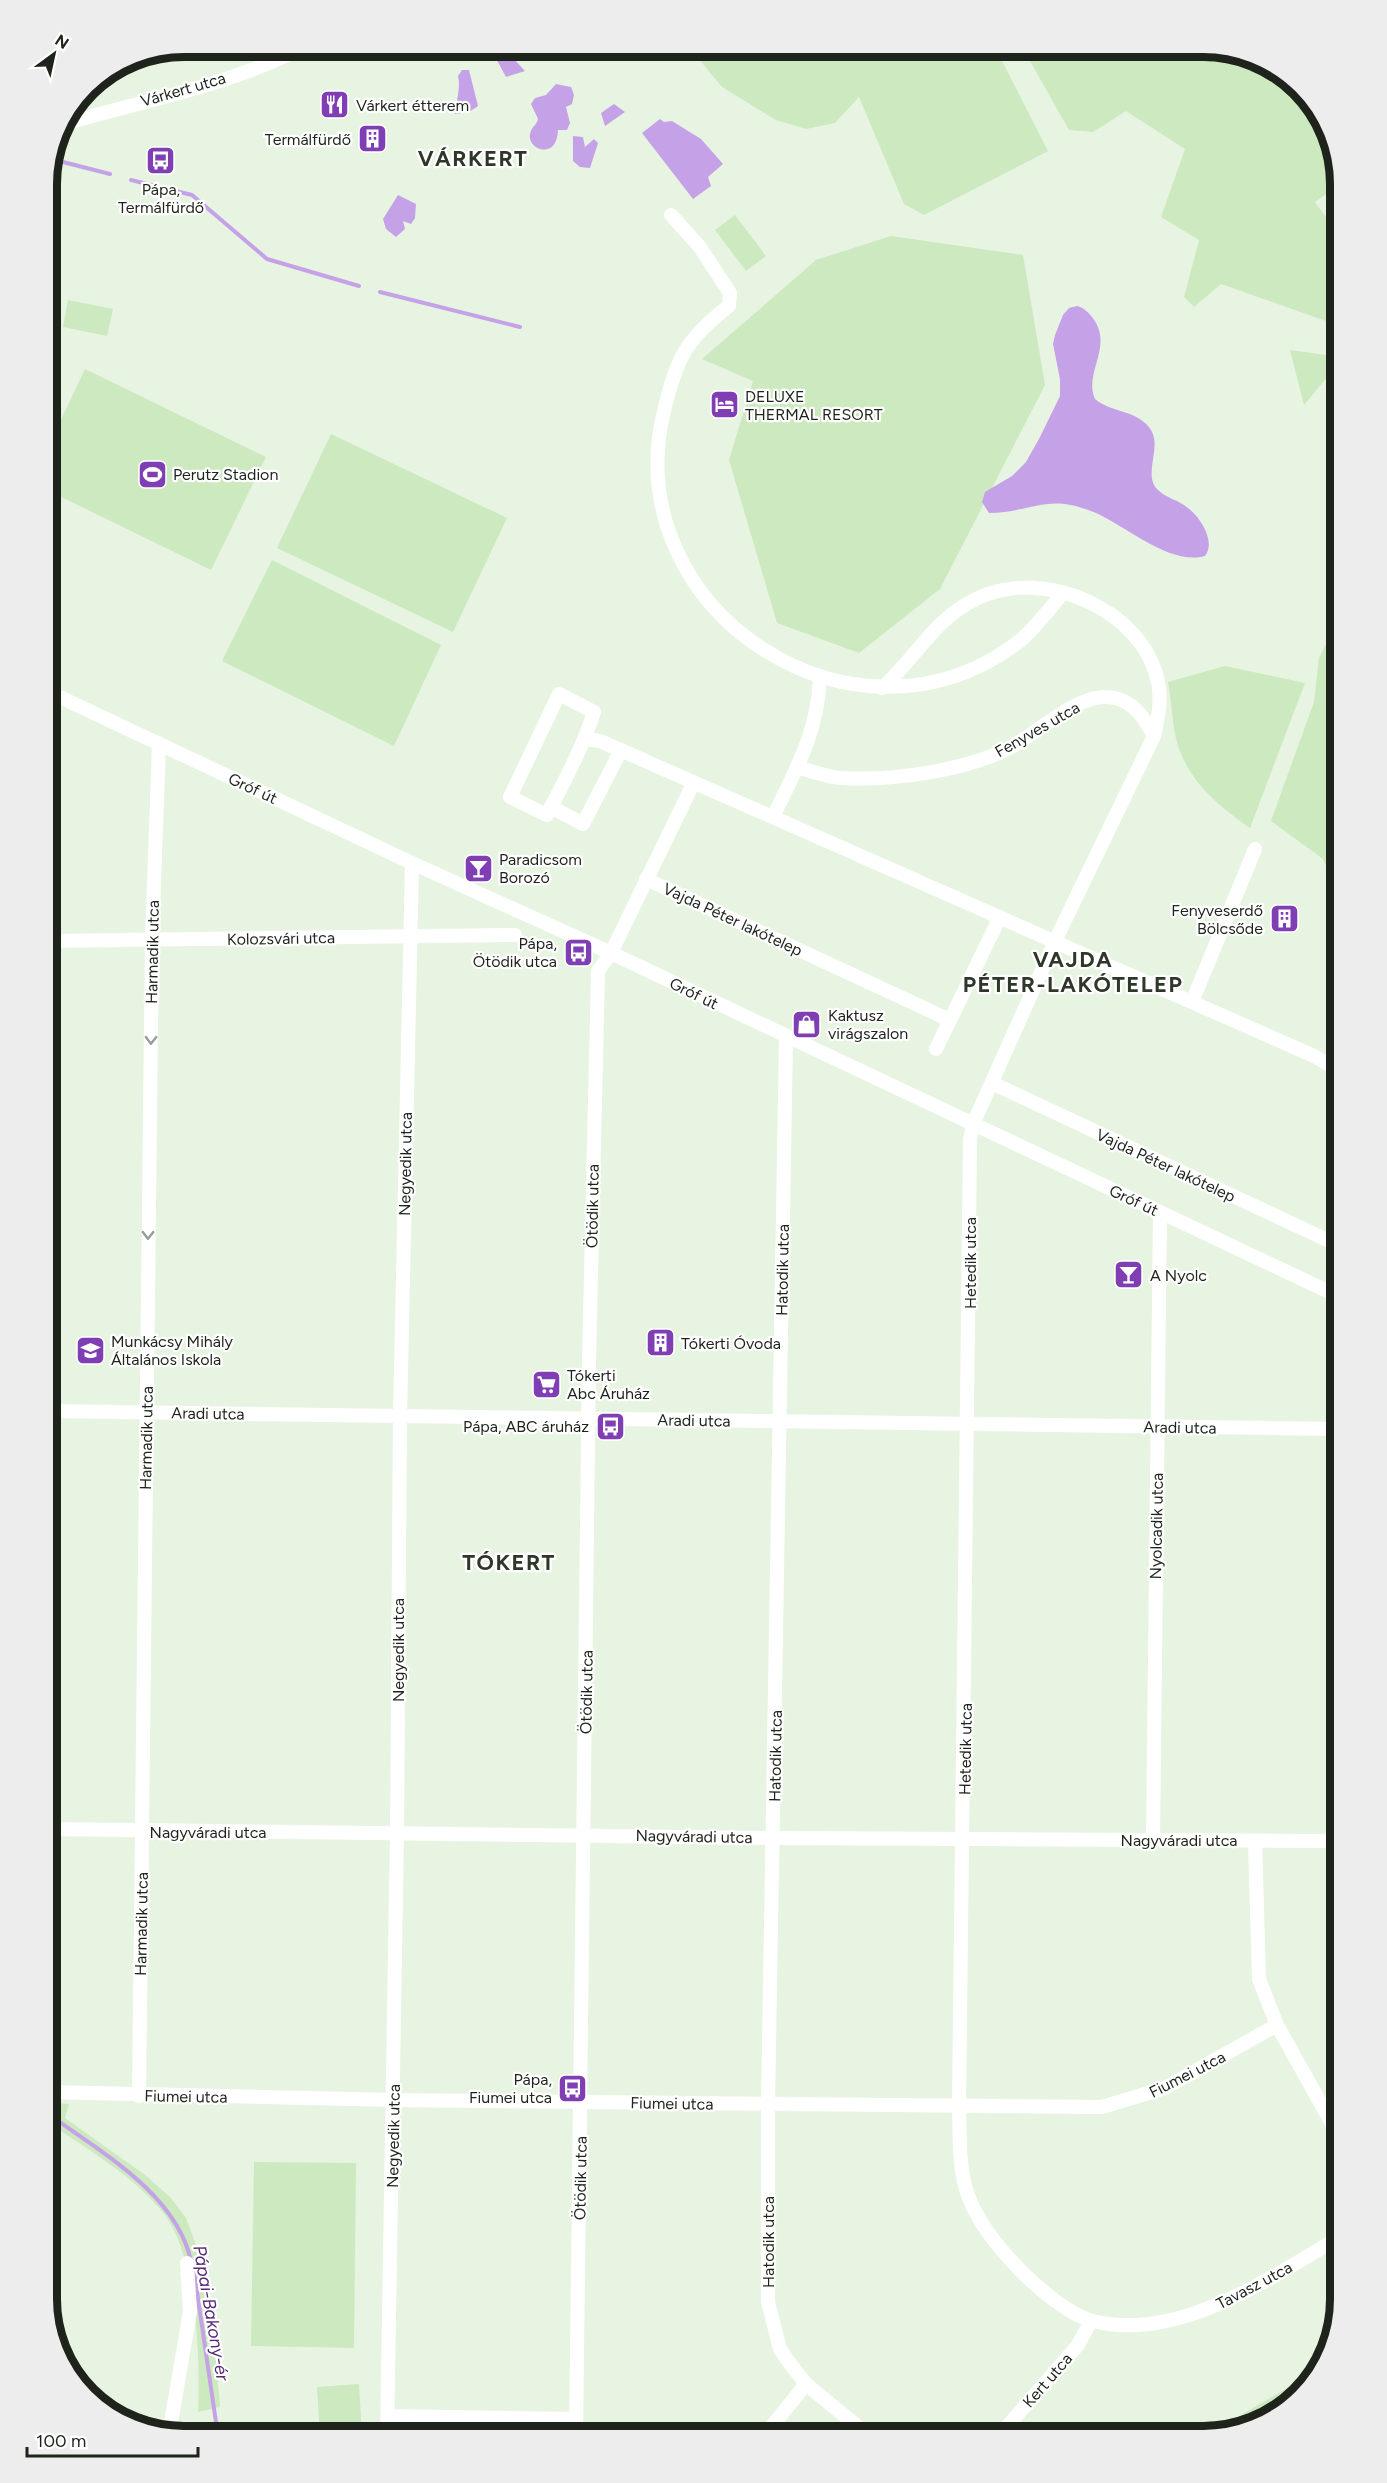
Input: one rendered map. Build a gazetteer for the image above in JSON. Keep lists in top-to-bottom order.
{
  "streets": {
    "street": [
      "Várkert utca",
      "Fenyves utca",
      "Gróf út",
      "Vajda Péter lakótelep",
      "Kolozsvári utca",
      "Harmadik utca",
      "Negyedik utca",
      "Ötödik utca",
      "Hetedik utca",
      "Hatodik utca",
      "Aradi utca",
      "Nyolcadik utca",
      "Nagyváradi utca",
      "Fiumei utca",
      "Tavasz utca",
      "Kert utca"
    ]
  },
  "crossings": [
    ["Gróf út", "Vajda Péter lakótelep"],
    ["Gróf út", "Harmadik utca"],
    ["Gróf út", "Negyedik utca"],
    ["Gróf út", "Ötödik utca"],
    ["Gróf út", "Hetedik utca"],
    ["Gróf út", "Hatodik utca"],
    ["Gróf út", "Nyolcadik utca"],
    ["Vajda Péter lakótelep", "Ötödik utca"],
    ["Kolozsvári utca", "Harmadik utca"],
    ["Kolozsvári utca", "Negyedik utca"],
    ["Harmadik utca", "Aradi utca"],
    ["Harmadik utca", "Nagyváradi utca"],
    ["Harmadik utca", "Fiumei utca"],
    ["Negyedik utca", "Aradi utca"],
    ["Negyedik utca", "Nagyváradi utca"],
    ["Negyedik utca", "Fiumei utca"],
    ["Ötödik utca", "Aradi utca"],
    ["Ötödik utca", "Nagyváradi utca"],
    ["Ötödik utca", "Fiumei utca"],
    ["Hetedik utca", "Aradi utca"],
    ["Hetedik utca", "Nagyváradi utca"],
    ["Hetedik utca", "Fiumei utca"],
    ["Hetedik utca", "Tavasz utca"],
    ["Hetedik utca", "Kert utca"],
    ["Hatodik utca", "Aradi utca"],
    ["Hatodik utca", "Nagyváradi utca"],
    ["Hatodik utca", "Fiumei utca"],
    ["Aradi utca", "Nyolcadik utca"],
    ["Nyolcadik utca", "Nagyváradi utca"],
    ["Tavasz utca", "Kert utca"]
  ],
  "one_way": ["Harmadik utca"],
  "districts": ["VÁRKERT", "VAJDA PÉTER-LAKÓTELEP", "TÓKERT"],
  "water": ["Pápai-Bakony-ér"],
  "places": {
    "restaurant": ["Várkert étterem"],
    "building": ["Termálfürdő", "Fenyveserdő Bölcsőde", "Tókerti Óvoda"],
    "bus stop": [
      "Pápa, Termálfürdő",
      "Pápa, Ötödik utca",
      "Pápa, ABC áruház",
      "Pápa, Fiumei utca"
    ],
    "hotel": ["DELUXE THERMAL RESORT"],
    "sports": ["Perutz Stadion"],
    "bar": ["Paradicsom Borozó", "A Nyolc"],
    "shop": ["Kaktusz virágszalon"],
    "school or university": ["Munkácsy Mihály Általános Iskola"],
    "supermarket": ["Tókerti Abc Áruház"]
  },
  "scale_bar": "100 m",
  "north": "top right"
}
